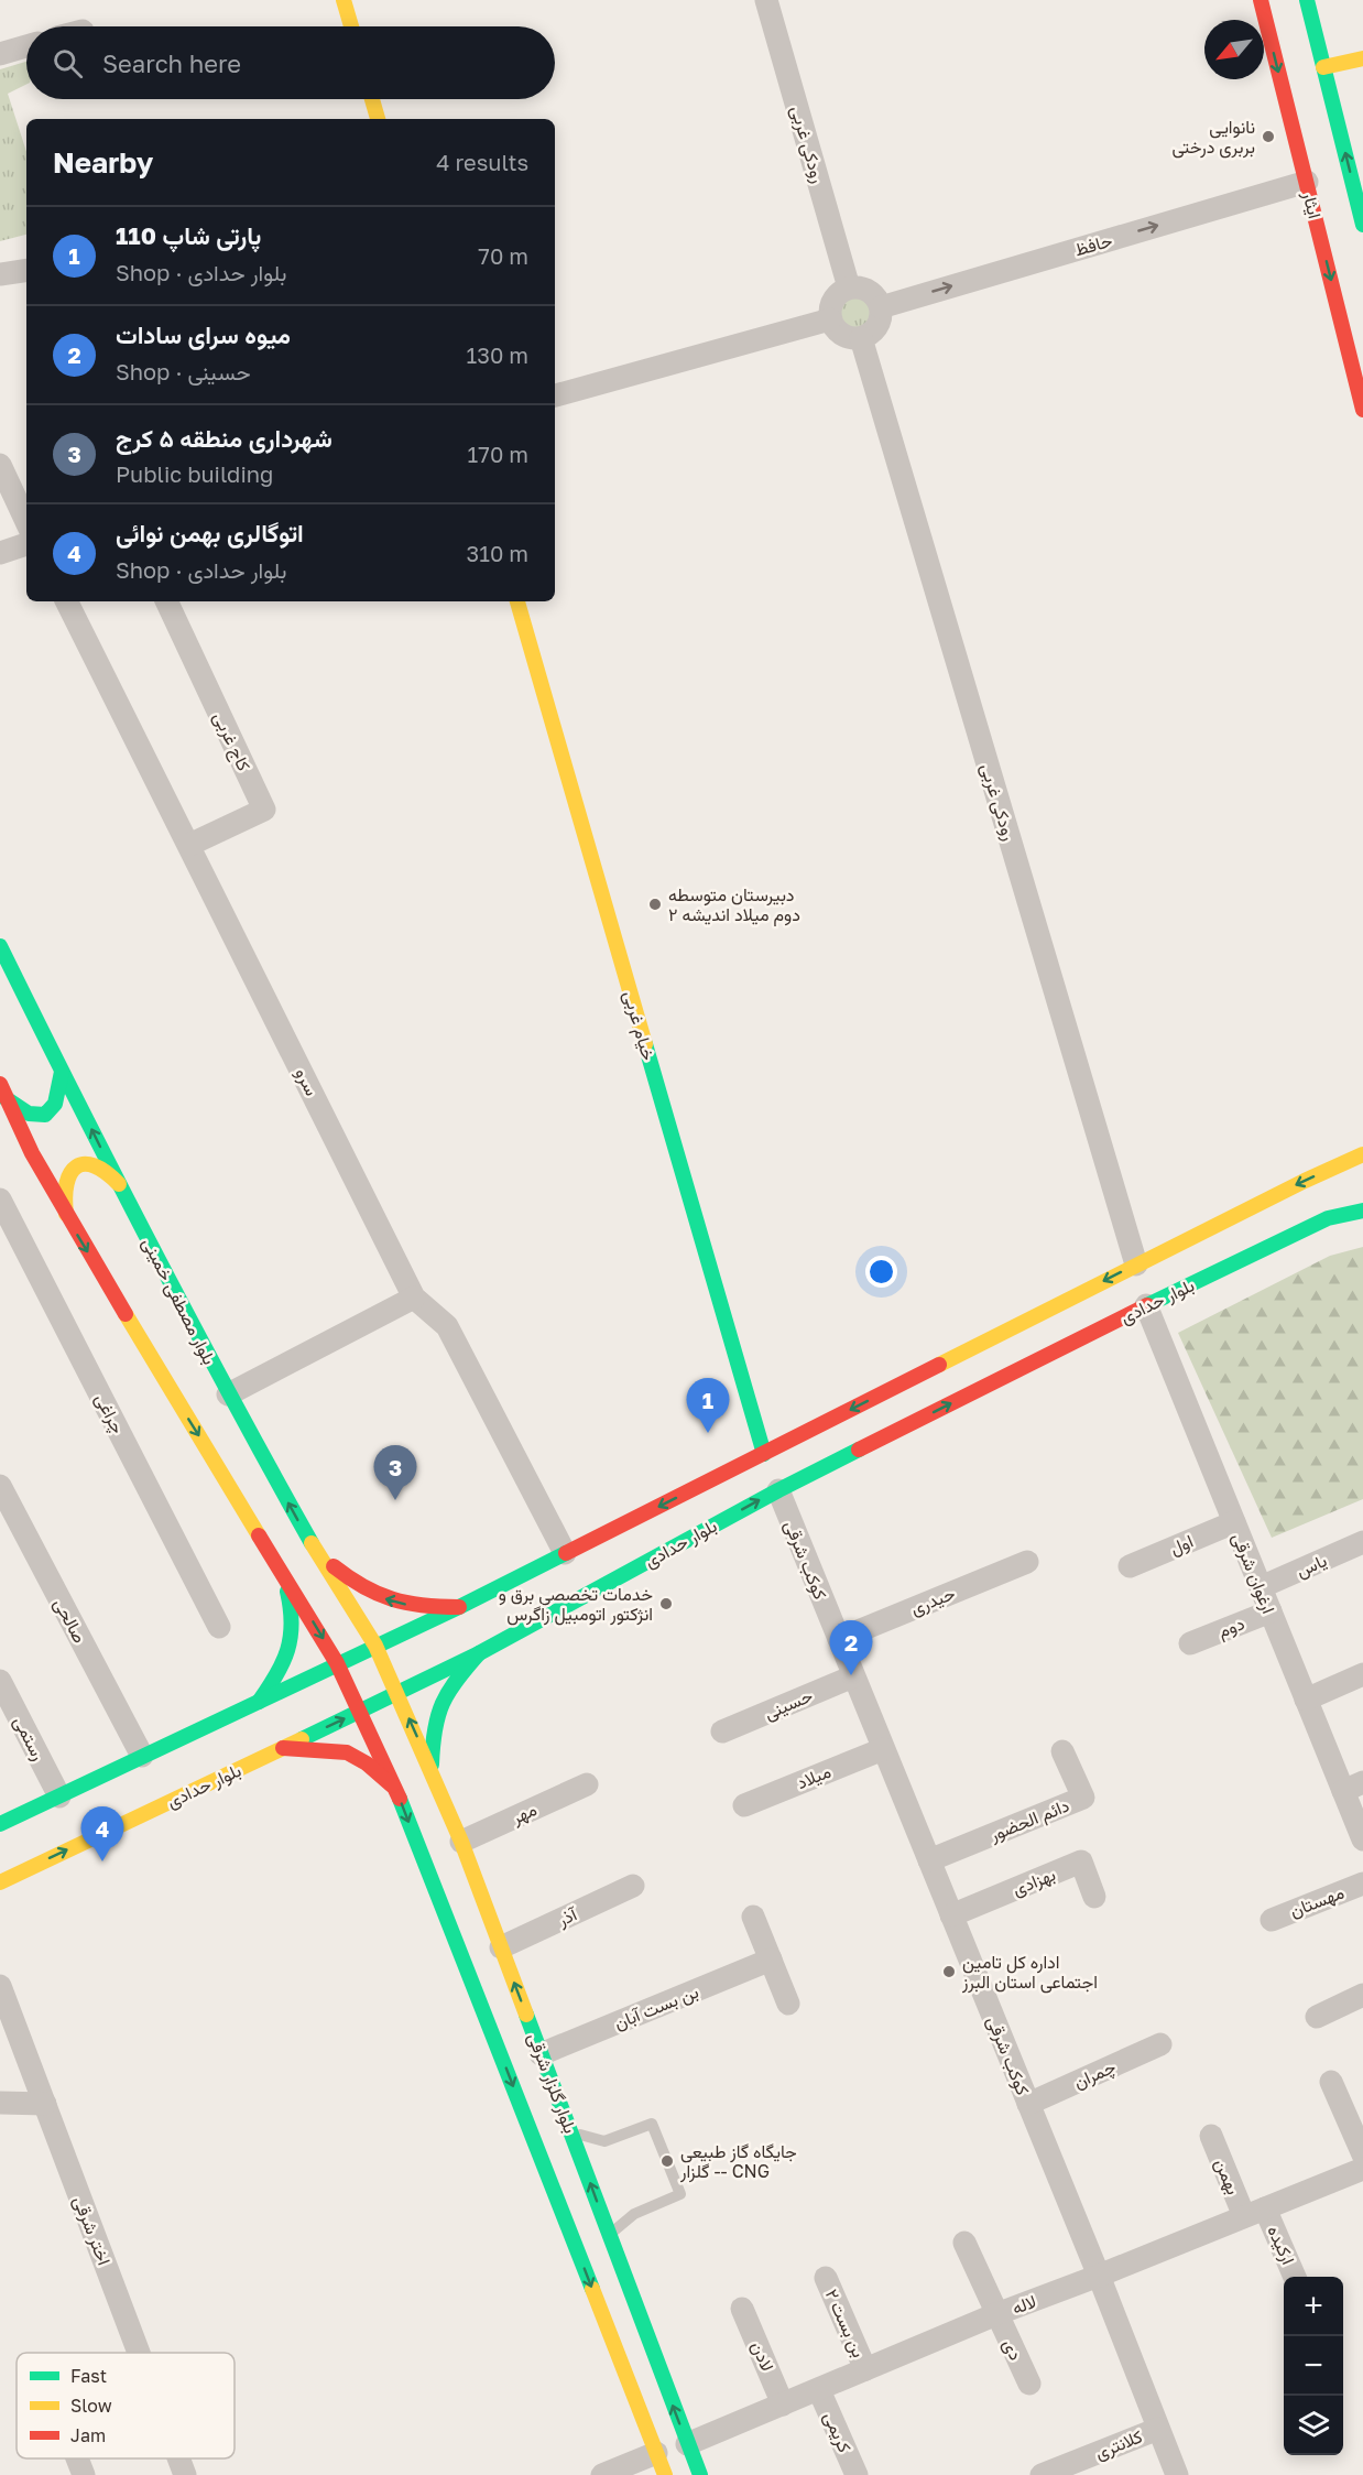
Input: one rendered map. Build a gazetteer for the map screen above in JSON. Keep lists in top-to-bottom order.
{
  "streets": {
    "main road": [
      "ایثار",
      "خیام غربی",
      "بلوار مصطفی خمینی",
      "بلوار حدادی",
      "بلوار گلزار شرقی"
    ],
    "street": [
      "رودکی غربی",
      "حافظ",
      "کاج غربی",
      "سرو",
      "چراغی",
      "اول",
      "کوکب شرقی",
      "یاس",
      "ارغوان شرقی",
      "حیدری",
      "صالحی",
      "دوم",
      "حسینی",
      "رستمی",
      "میلاد",
      "مهر",
      "دائم الحضور",
      "بهزادی",
      "مهستان",
      "آذر",
      "بن بست آبان",
      "چمران",
      "بهمن",
      "اختر شرقی",
      "ارکیده",
      "لاله",
      "بن بست ۲",
      "دی",
      "لادن",
      "کریمی",
      "کلانتری"
    ]
  },
  "crossings": [
    ["رودکی غربی", "حافظ"],
    ["ایثار", "حافظ"],
    ["کاج غربی", "سرو"],
    ["بلوار مصطفی خمینی", "بلوار حدادی"],
    ["بلوار مصطفی خمینی", "بلوار گلزار شرقی"],
    ["بلوار حدادی", "کوکب شرقی"],
    ["بلوار حدادی", "ارغوان شرقی"],
    ["بلوار حدادی", "بلوار گلزار شرقی"],
    ["اول", "ارغوان شرقی"],
    ["کوکب شرقی", "حیدری"],
    ["کوکب شرقی", "حسینی"],
    ["کوکب شرقی", "میلاد"],
    ["کوکب شرقی", "دائم الحضور"],
    ["کوکب شرقی", "بهزادی"],
    ["کوکب شرقی", "چمران"],
    ["کوکب شرقی", "لاله"],
    ["کوکب شرقی", "کلانتری"],
    ["یاس", "ارغوان شرقی"],
    ["ارغوان شرقی", "دوم"],
    ["مهر", "بلوار گلزار شرقی"],
    ["آذر", "بلوار گلزار شرقی"],
    ["بن بست آبان", "بلوار گلزار شرقی"],
    ["بلوار گلزار شرقی", "لاله"],
    ["بهمن", "ارکیده"],
    ["بهمن", "لاله"],
    ["ارکیده", "لاله"],
    ["لاله", "بن بست ۲"],
    ["لاله", "دی"],
    ["لاله", "لادن"],
    ["لاله", "کریمی"]
  ],
  "one_way": ["حافظ"],
  "places": [
    "نانوایی بربری درختی",
    "دبیرستان متوسطه دوم میلاد اندیشه ۲",
    "خدمات تخصصی برق و انژکتور اتومبیل زاگرس",
    "اداره کل تامین اجتماعی استان البرز",
    "جایگاه گاز طبیعی گلزار -- CNG"
  ],
  "legend": ["Fast", "Slow", "Jam"],
  "north": "bottom left",
  "page": {
    "search": "Search here",
    "heading": ["Nearby", "4 results"],
    "list": [
      {
        "mark": "1",
        "name": "پارتی شاپ 110",
        "note": "Shop · بلوار حدادی",
        "value": "70 m"
      },
      {
        "mark": "2",
        "name": "میوه سرای سادات",
        "note": "Shop · حسینی",
        "value": "130 m"
      },
      {
        "mark": "3",
        "name": "شهرداری منطقه ۵ کرج",
        "note": "Public building",
        "value": "170 m"
      },
      {
        "mark": "4",
        "name": "اتوگالری بهمن نوائی",
        "note": "Shop · بلوار حدادی",
        "value": "310 m"
      }
    ],
    "pins": [
      "1",
      "3",
      "2",
      "4"
    ],
    "map_buttons": ["+", "−"]
  }
}
